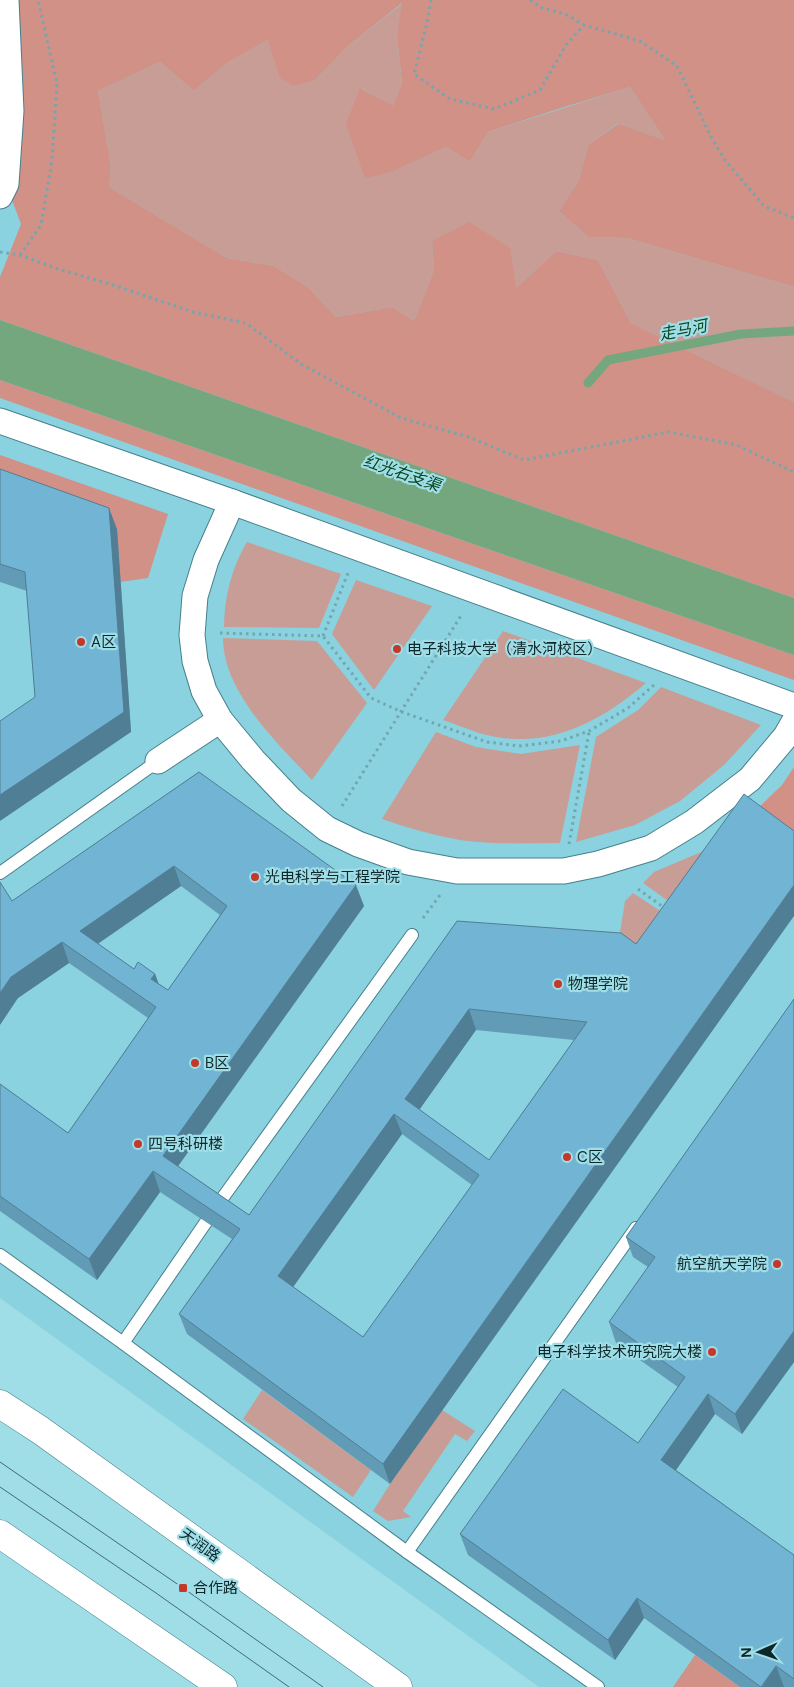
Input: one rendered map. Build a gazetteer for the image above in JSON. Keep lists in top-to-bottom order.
{
  "streets": {
    "main road": ["天润路"]
  },
  "water": ["走马河", "红光右支渠"],
  "places": {
    "other": [
      "A区",
      "电子科技大学（清水河校区）",
      "光电科学与工程学院",
      "物理学院",
      "B区",
      "四号科研楼",
      "C区",
      "航空航天学院",
      "电子科学技术研究院大楼"
    ],
    "transit": ["合作路"]
  },
  "north": "left"
}
